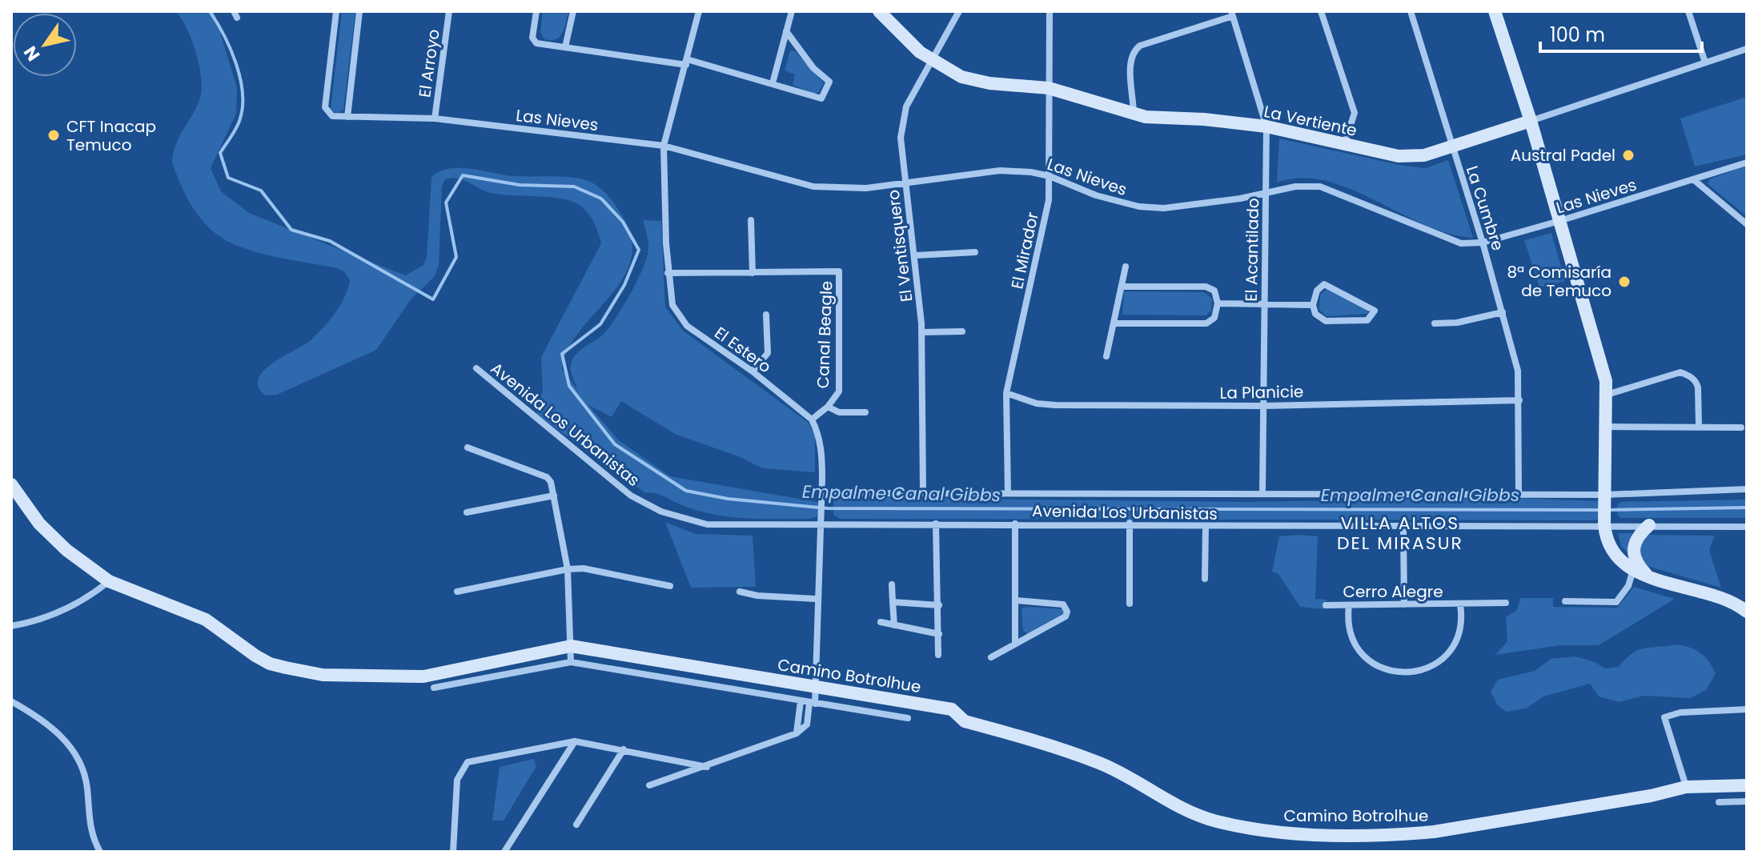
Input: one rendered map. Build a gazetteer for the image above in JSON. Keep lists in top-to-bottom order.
{
  "streets": {
    "street": [
      "El Arroyo",
      "Las Nieves",
      "La Vertiente",
      "La Cumbre",
      "El Ventisquero",
      "El Acantilado",
      "El Mirador",
      "Canal Beagle",
      "El Estero",
      "La Planicie",
      "Avenida Los Urbanistas",
      "Cerro Alegre",
      "Camino Botrolhue"
    ]
  },
  "crossings": [
    ["El Arroyo", "Las Nieves"],
    ["Las Nieves", "La Cumbre"],
    ["Las Nieves", "El Ventisquero"],
    ["Las Nieves", "El Acantilado"],
    ["Las Nieves", "El Mirador"],
    ["Las Nieves", "El Estero"],
    ["La Vertiente", "La Cumbre"],
    ["La Vertiente", "El Ventisquero"],
    ["La Vertiente", "El Acantilado"],
    ["La Vertiente", "El Mirador"],
    ["La Cumbre", "La Planicie"],
    ["La Cumbre", "Avenida Los Urbanistas"],
    ["El Ventisquero", "Avenida Los Urbanistas"],
    ["El Acantilado", "La Planicie"],
    ["El Acantilado", "Avenida Los Urbanistas"],
    ["El Mirador", "La Planicie"],
    ["El Mirador", "Avenida Los Urbanistas"],
    ["Canal Beagle", "El Estero"]
  ],
  "districts": ["VILLA ALTOS DEL MIRASUR"],
  "water": ["Empalme Canal Gibbs"],
  "places": ["CFT Inacap Temuco", "Austral Padel", "8ª Comisaría de Temuco"],
  "scale_bar": "100 m",
  "north": "bottom left"
}
